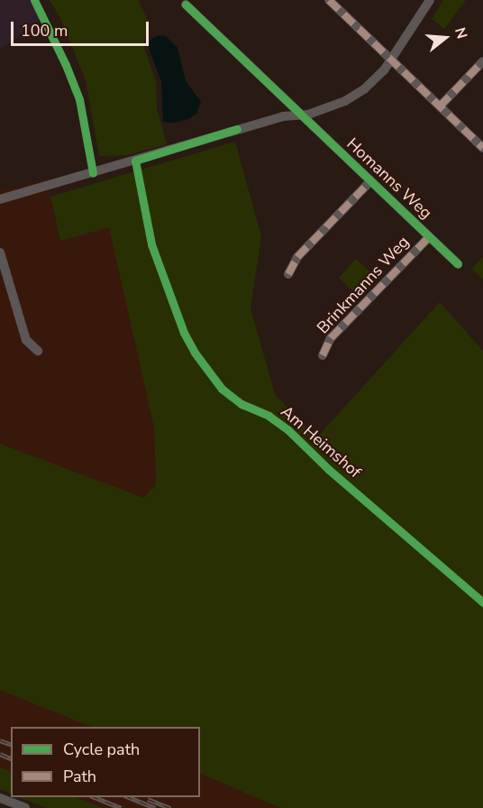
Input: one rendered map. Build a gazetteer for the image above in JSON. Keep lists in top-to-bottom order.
{
  "streets": {
    "street": ["Homanns Weg", "Brinkmanns Weg"],
    "cycle path": ["Am Heimshof"]
  },
  "crossings": [
    ["Homanns Weg", "Brinkmanns Weg"]
  ],
  "legend": ["Cycle path", "Path"],
  "scale_bar": "100 m",
  "north": "right"
}
